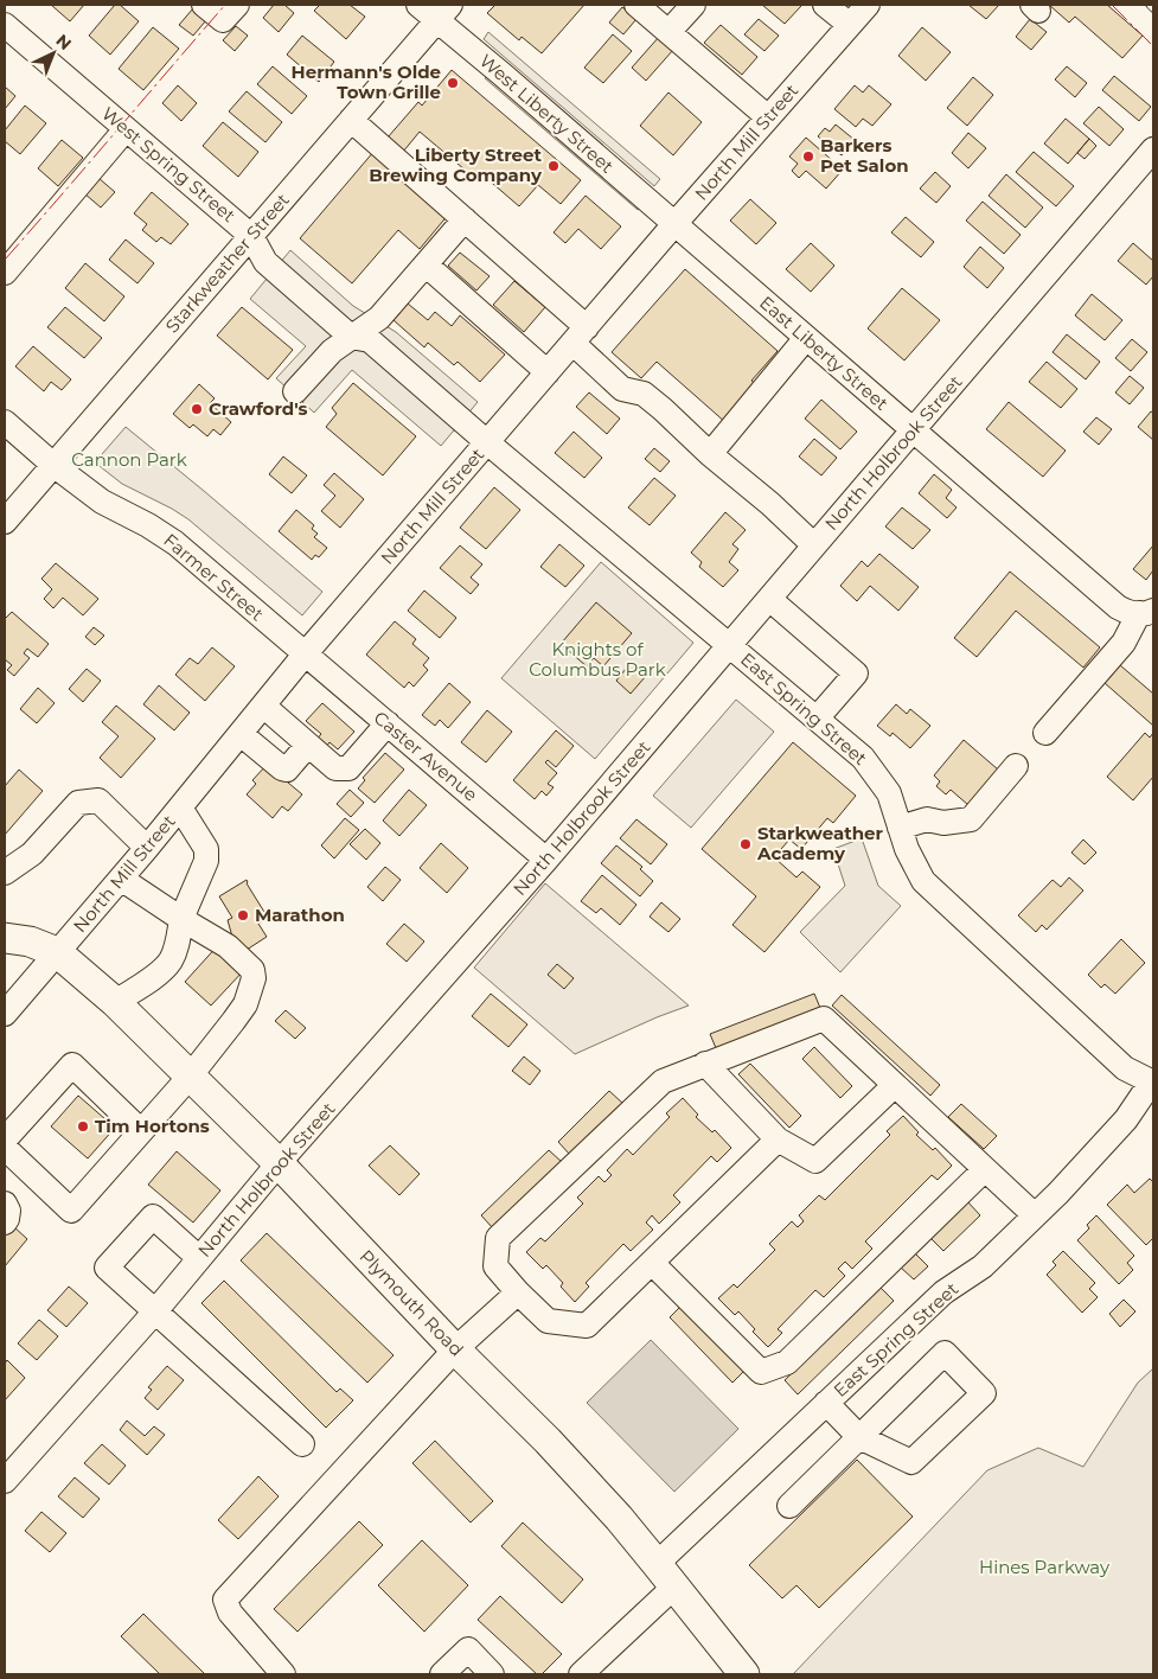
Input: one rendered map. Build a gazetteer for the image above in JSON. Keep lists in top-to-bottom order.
{
  "streets": {
    "main road": ["Plymouth Road"],
    "street": [
      "West Liberty Street",
      "North Mill Street",
      "West Spring Street",
      "Starkweather Street",
      "East Liberty Street",
      "North Holbrook Street",
      "Farmer Street",
      "East Spring Street",
      "Caster Avenue"
    ]
  },
  "crossings": [
    ["West Liberty Street", "North Mill Street"],
    ["West Liberty Street", "Starkweather Street"],
    ["West Liberty Street", "East Liberty Street"],
    ["North Mill Street", "West Spring Street"],
    ["North Mill Street", "East Liberty Street"],
    ["North Mill Street", "Farmer Street"],
    ["North Mill Street", "East Spring Street"],
    ["North Mill Street", "Caster Avenue"],
    ["North Mill Street", "Plymouth Road"],
    ["West Spring Street", "Starkweather Street"],
    ["West Spring Street", "East Spring Street"],
    ["Starkweather Street", "Farmer Street"],
    ["East Liberty Street", "North Holbrook Street"],
    ["North Holbrook Street", "East Spring Street"],
    ["North Holbrook Street", "Caster Avenue"],
    ["North Holbrook Street", "Plymouth Road"],
    ["Farmer Street", "Caster Avenue"],
    ["East Spring Street", "Plymouth Road"]
  ],
  "parks": ["Cannon Park", "Knights of Columbus Park", "Hines Parkway"],
  "places": [
    "Hermann's Olde Town Grille",
    "Barkers Pet Salon",
    "Liberty Street Brewing Company",
    "Crawford's",
    "Starkweather Academy",
    "Marathon",
    "Tim Hortons"
  ],
  "north": "top right"
}
